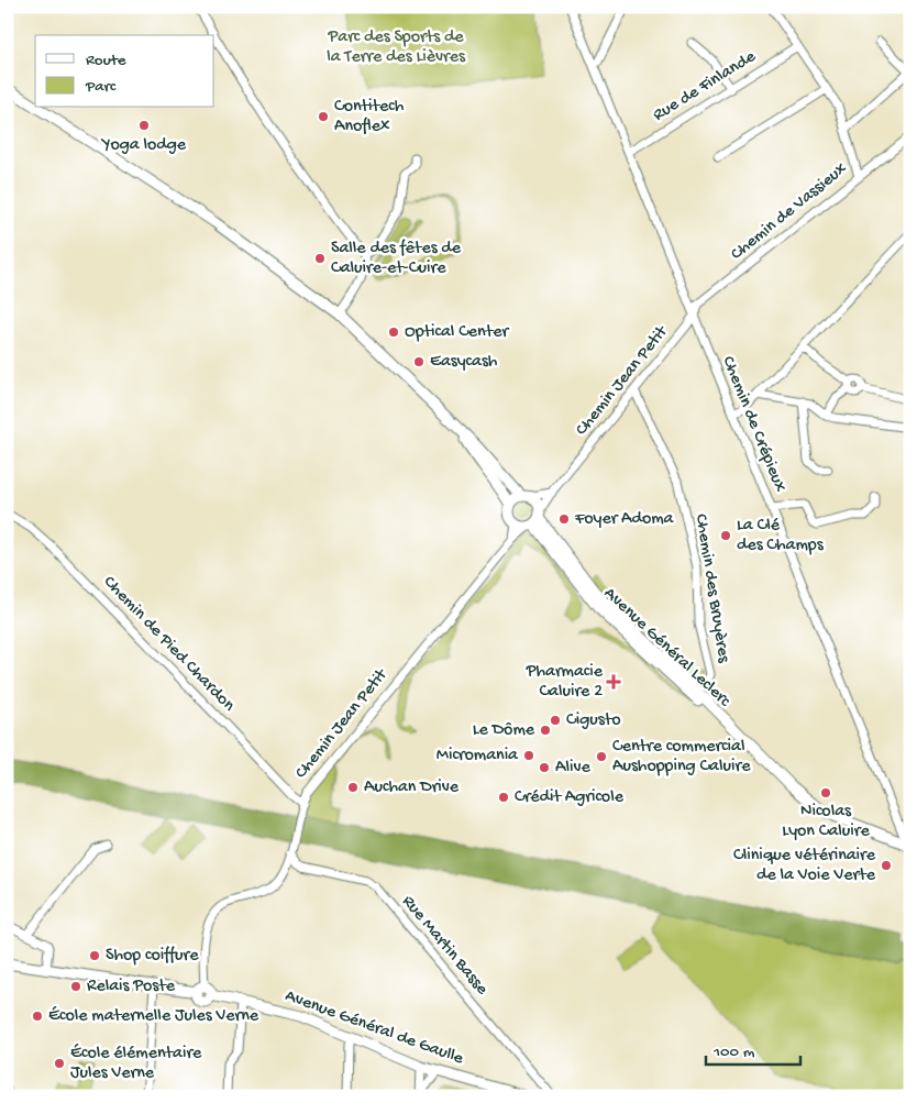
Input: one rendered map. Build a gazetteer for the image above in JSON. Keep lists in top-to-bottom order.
{
  "streets": {
    "main road": ["Avenue Général Leclerc", "Avenue Général de Gaulle"],
    "street": [
      "Rue de Finlande",
      "Chemin de Vassieux",
      "Chemin Jean Petit",
      "Chemin de Crépieux",
      "Chemin des Bruyères",
      "Chemin de Pied Chardon",
      "Rue Martin Basse"
    ]
  },
  "crossings": [
    ["Rue de Finlande", "Chemin de Crépieux"],
    ["Chemin de Vassieux", "Chemin Jean Petit"],
    ["Chemin de Vassieux", "Chemin de Crépieux"],
    ["Chemin Jean Petit", "Chemin de Crépieux"],
    ["Chemin Jean Petit", "Chemin des Bruyères"],
    ["Chemin Jean Petit", "Chemin de Pied Chardon"],
    ["Chemin Jean Petit", "Avenue Général Leclerc"],
    ["Chemin Jean Petit", "Rue Martin Basse"],
    ["Chemin Jean Petit", "Avenue Général de Gaulle"],
    ["Chemin de Crépieux", "Avenue Général Leclerc"],
    ["Chemin des Bruyères", "Avenue Général Leclerc"]
  ],
  "parks": ["Parc des Sports de la Terre des Lièvres"],
  "places": {
    "other": [
      "Contitech Anoflex",
      "Yoga lodge",
      "Salle des fêtes de Caluire-et-Cuire",
      "Optical Center",
      "Easycash",
      "Foyer Adoma",
      "La Clé des Champs",
      "Cigusto",
      "Le Dôme",
      "Micromania",
      "Centre commercial Aushopping Caluire",
      "Alive",
      "Auchan Drive",
      "Nicolas Lyon Caluire",
      "Crédit Agricole",
      "Clinique vétérinaire de la Voie Verte",
      "Shop coiffure",
      "Relais Poste",
      "École maternelle Jules Verne",
      "École élémentaire Jules Verne"
    ],
    "health": ["Pharmacie Caluire 2"]
  },
  "legend": ["Route", "Parc"],
  "scale_bar": "100 m"
}
